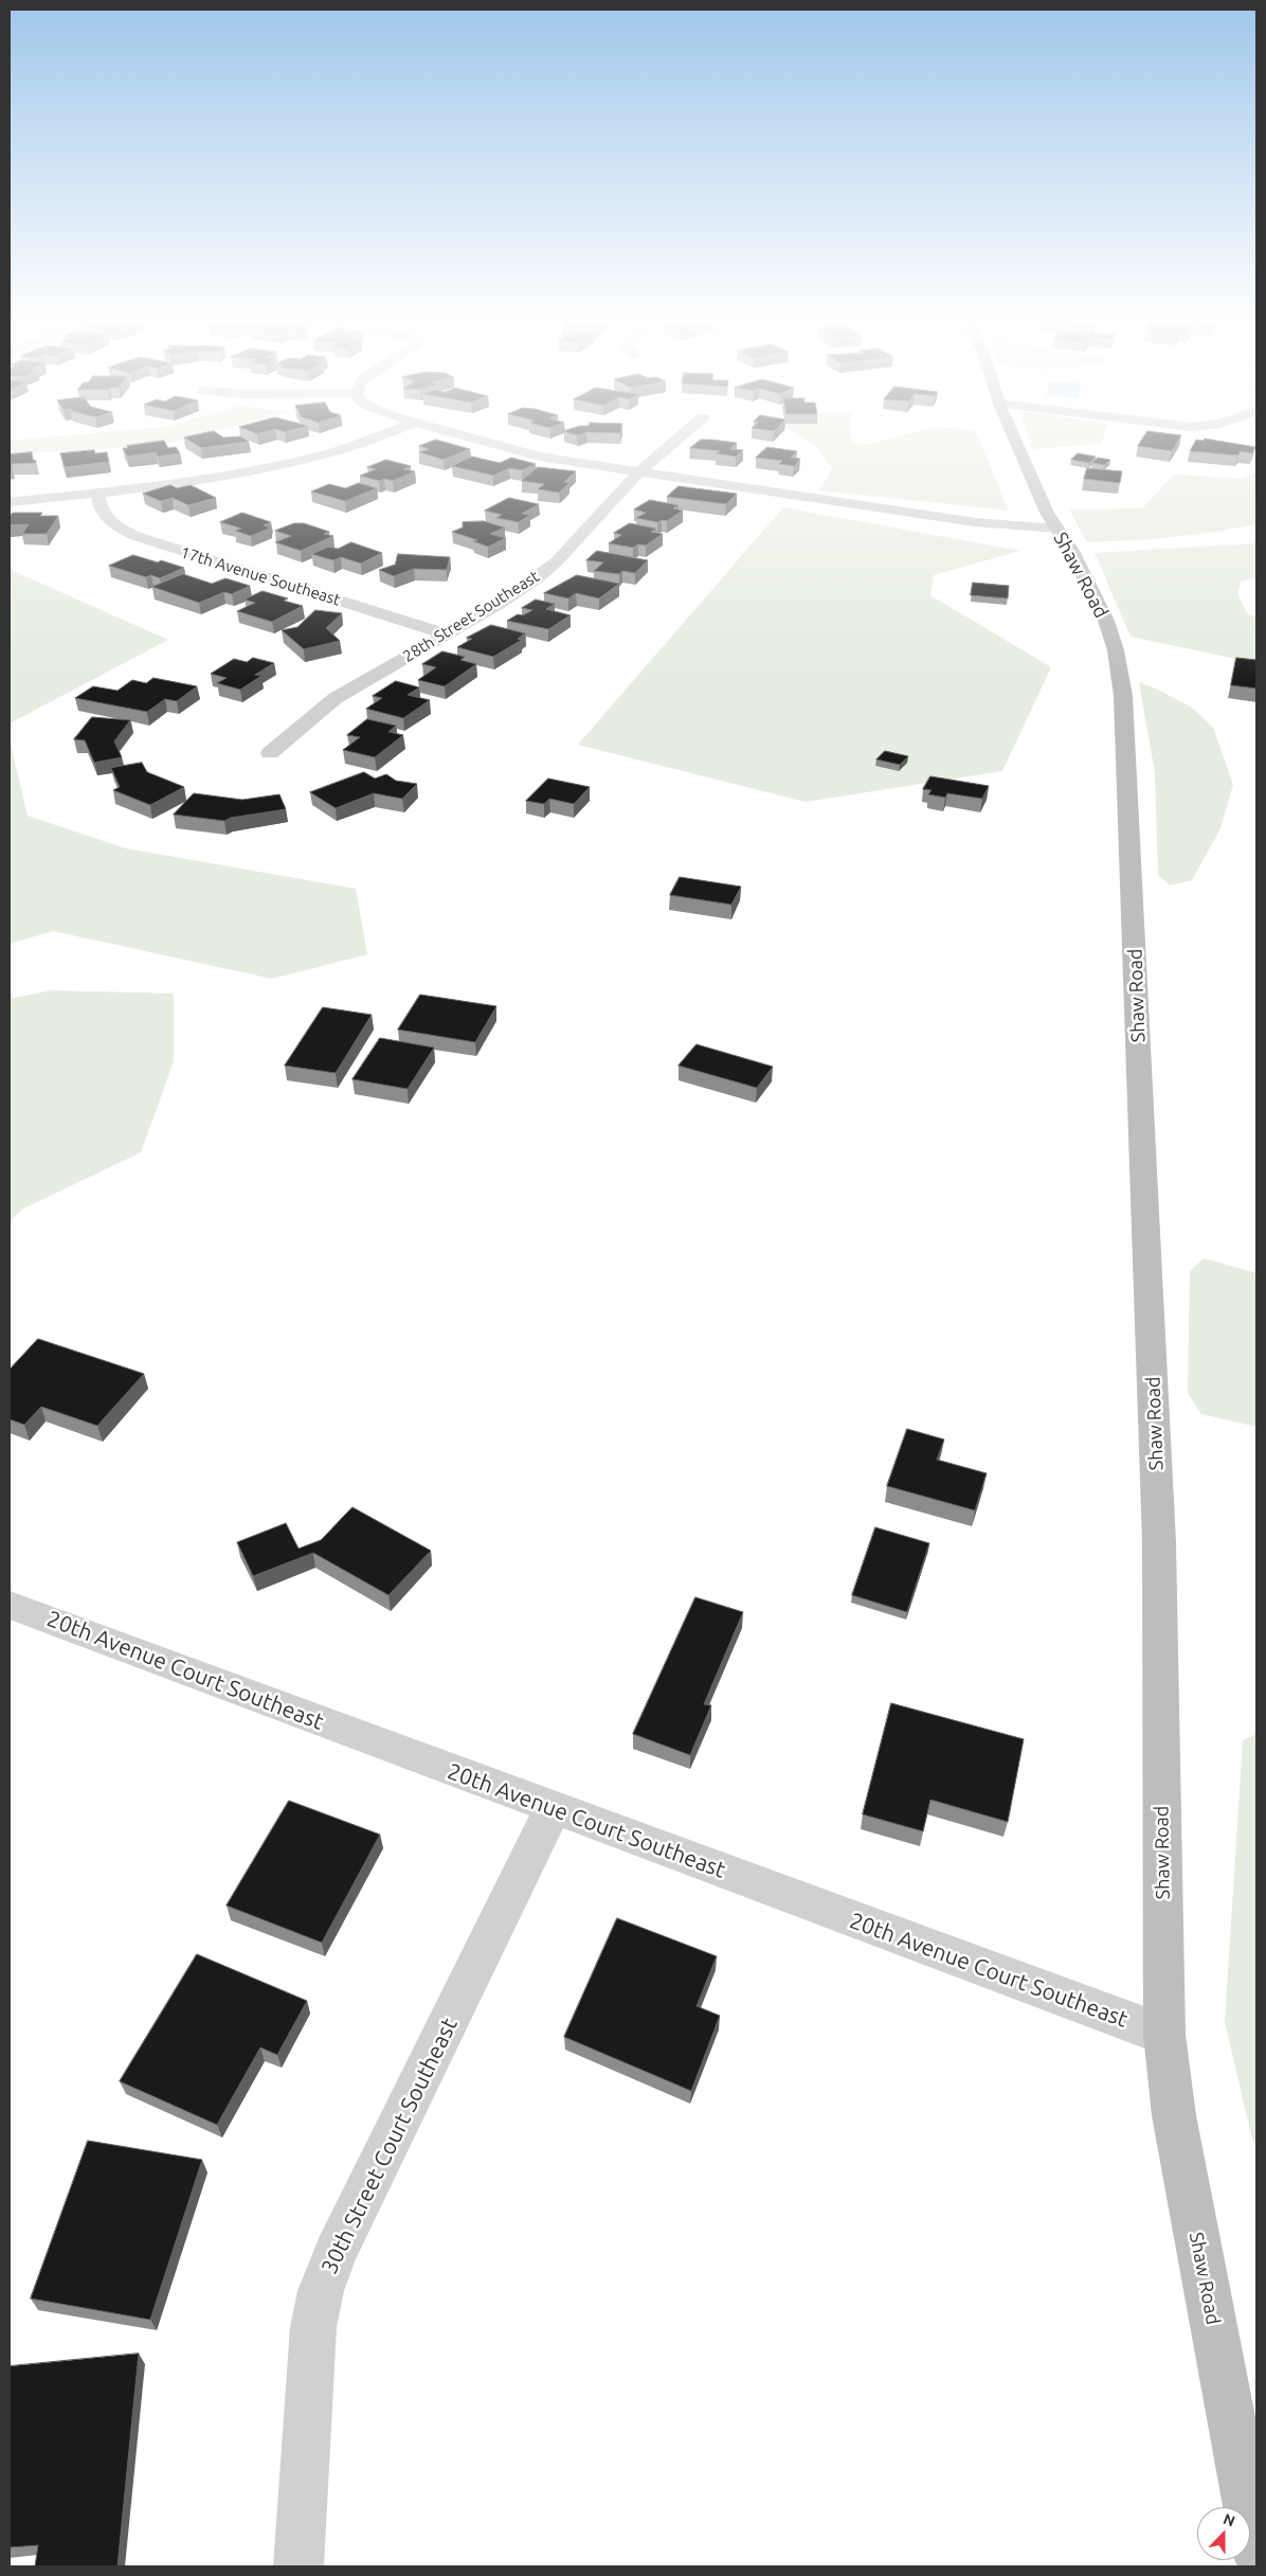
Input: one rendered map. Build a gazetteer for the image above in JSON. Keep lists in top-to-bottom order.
{
  "streets": {
    "main road": ["Shaw Road"],
    "street": [
      "17th Avenue Southeast",
      "28th Street Southeast",
      "20th Avenue Court Southeast",
      "30th Street Court Southeast"
    ]
  },
  "crossings": [
    ["Shaw Road", "20th Avenue Court Southeast"],
    ["17th Avenue Southeast", "28th Street Southeast"],
    ["20th Avenue Court Southeast", "30th Street Court Southeast"]
  ],
  "north": "top"
}
